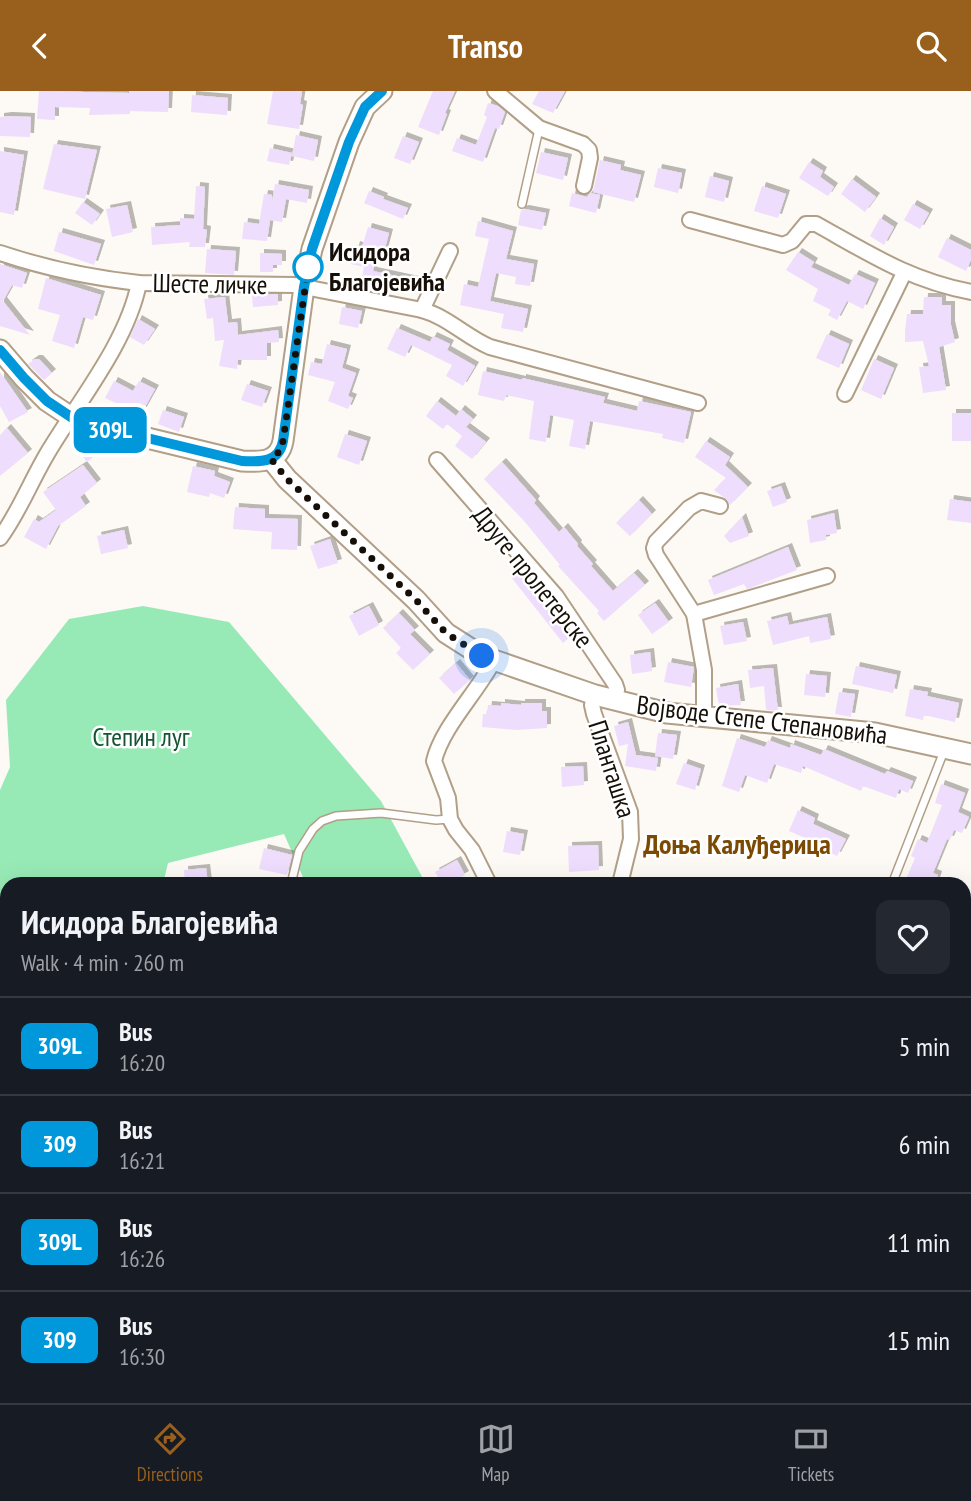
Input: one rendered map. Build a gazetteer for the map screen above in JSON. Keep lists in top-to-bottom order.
{
  "streets": {
    "street": [
      "Шесте личке",
      "Друге пролетерске",
      "Војводе Степе Степановића",
      "Планташка"
    ]
  },
  "crossings": [
    ["Друге пролетерске", "Војводе Степе Степановића"],
    ["Војводе Степе Степановића", "Планташка"]
  ],
  "districts": ["Доња Калуђерица"],
  "parks": ["Степин луг"],
  "places": ["Исидора Благојевића"],
  "lines": ["bus line 309L"],
  "page": {
    "header": "Transo",
    "on_map": "309L",
    "heading": ["Исидора Благојевића", "Walk · 4 min · 260 m"],
    "list": [
      {
        "mark": "309L",
        "name": "Bus",
        "note": "16:20",
        "value": "5 min"
      },
      {
        "mark": "309",
        "name": "Bus",
        "note": "16:21",
        "value": "6 min"
      },
      {
        "mark": "309L",
        "name": "Bus",
        "note": "16:26",
        "value": "11 min"
      },
      {
        "mark": "309",
        "name": "Bus",
        "note": "16:30",
        "value": "15 min"
      }
    ],
    "tabs": ["Directions", "Map", "Tickets"]
  }
}
